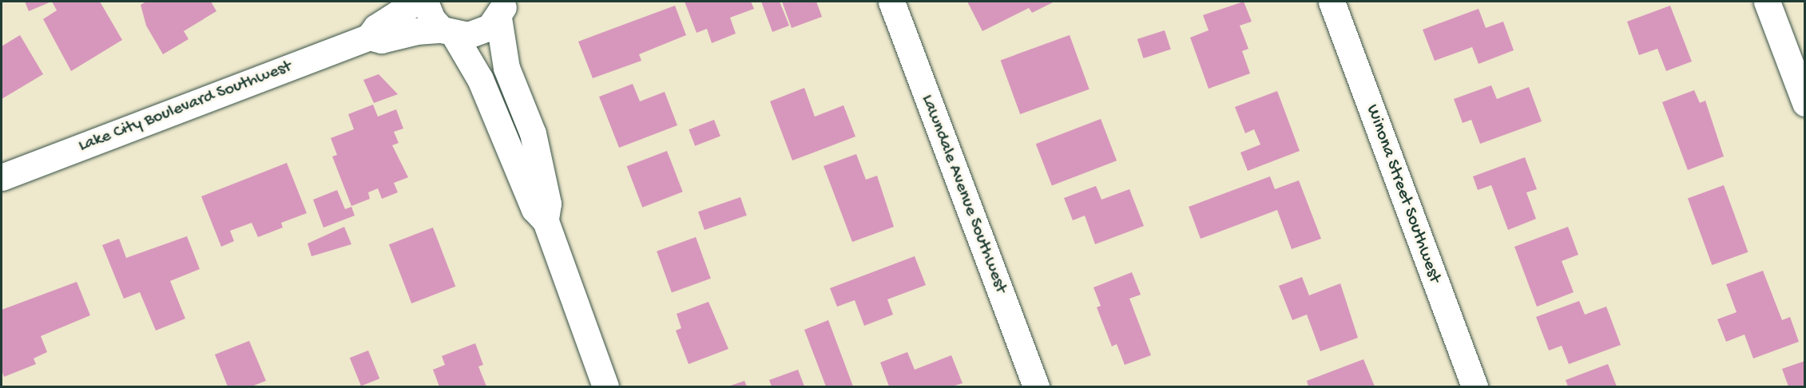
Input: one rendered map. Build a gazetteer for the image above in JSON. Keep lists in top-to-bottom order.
{
  "streets": {
    "street": ["Lake City Boulevard Southwest", "Lawndale Avenue Southwest", "Winona Street Southwest"]
  }
}
